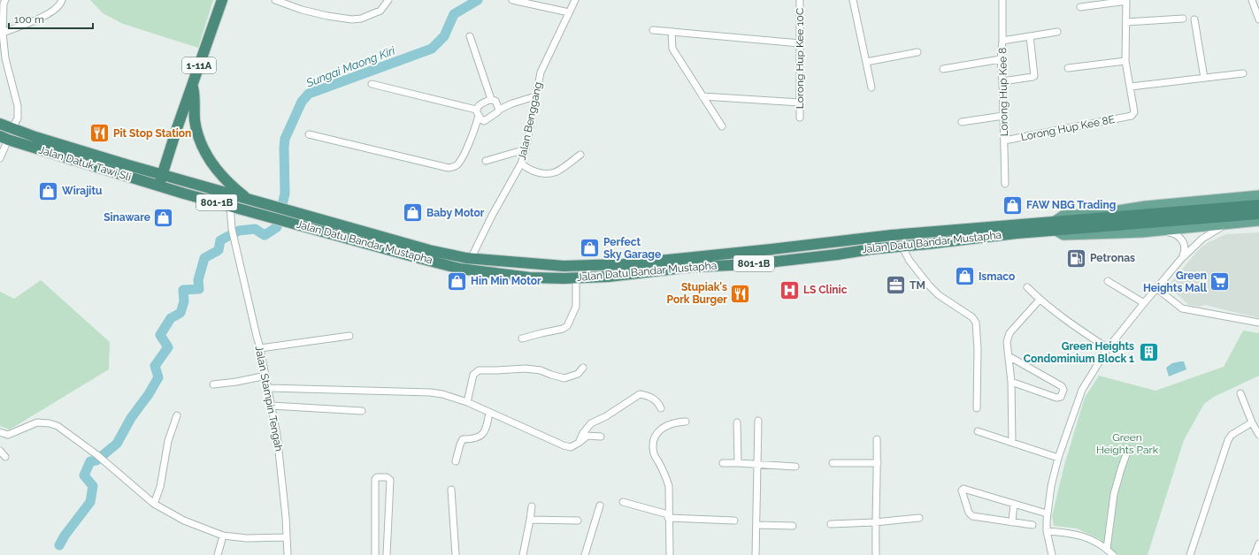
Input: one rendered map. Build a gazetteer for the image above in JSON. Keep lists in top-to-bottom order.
{
  "streets": {
    "highway": [
      "1-11A",
      "Jalan Datuk Tawi Sli",
      "801-1B",
      "Jalan Datu Bandar Mustapha"
    ],
    "street": [
      "Lorong Hup Kee 10C",
      "Lorong Hup Kee 8",
      "Jalan Benggang",
      "Lorong Hup Kee 8E",
      "Jalan Stampin Tengah"
    ]
  },
  "crossings": [
    ["1-11A", "Jalan Datuk Tawi Sli"],
    ["1-11A", "Jalan Datu Bandar Mustapha"],
    ["Lorong Hup Kee 8", "Lorong Hup Kee 8E"],
    ["Jalan Benggang", "Jalan Datu Bandar Mustapha"],
    ["Jalan Datuk Tawi Sli", "Jalan Datu Bandar Mustapha"],
    ["Jalan Datu Bandar Mustapha", "Jalan Stampin Tengah"]
  ],
  "water": ["Sungai Maong Kiri"],
  "parks": ["Green Heights Park"],
  "places": {
    "restaurant": ["Pit Stop Station", "Stupiak's Pork Burger"],
    "shop": [
      "Wirajitu",
      "FAW NBG Trading",
      "Baby Motor",
      "Sinaware",
      "Perfect Sky Garage",
      "Ismaco",
      "Hin Min Motor"
    ],
    "fuel station": ["Petronas"],
    "supermarket": ["Green Heights Mall"],
    "office": ["TM"],
    "hospital": ["LS Clinic"],
    "building": ["Green Heights Condominium Block 1"]
  },
  "scale_bar": "100 m"
}
